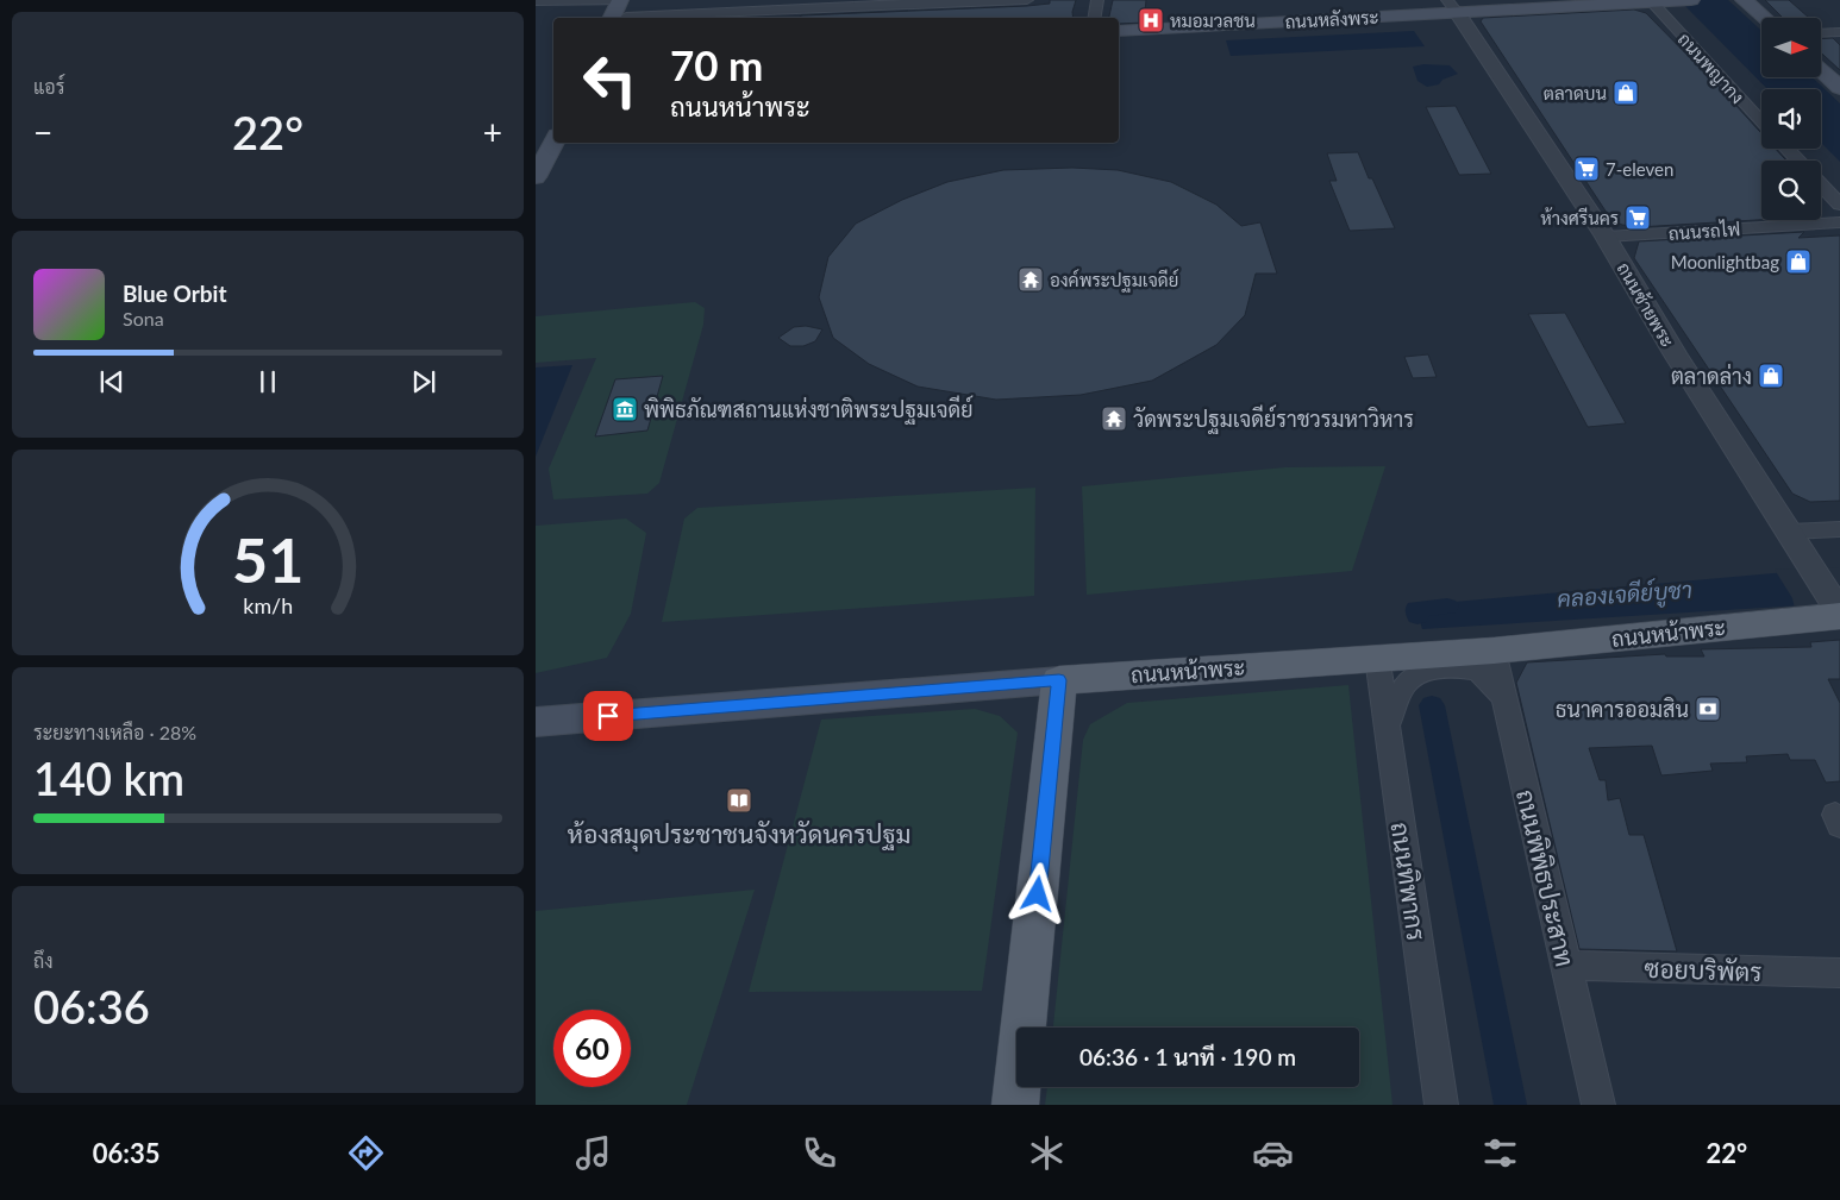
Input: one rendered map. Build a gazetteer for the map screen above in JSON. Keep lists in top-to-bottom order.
{
  "streets": {
    "main road": ["ถนนหลังพระ", "ถนนหน้าพระ"],
    "street": [
      "ถนนพญากง",
      "ถนนรถไฟ",
      "ถนนซ้ายพระ",
      "ถนนพิพิธประสาท",
      "ถนนทิพากร",
      "ซอยบริพัตร"
    ]
  },
  "crossings": [
    ["ถนนหลังพระ", "ถนนพญากง"],
    ["ถนนหลังพระ", "ถนนซ้ายพระ"],
    ["ถนนรถไฟ", "ถนนซ้ายพระ"],
    ["ถนนซ้ายพระ", "ถนนหน้าพระ"],
    ["ถนนหน้าพระ", "ถนนพิพิธประสาท"],
    ["ถนนหน้าพระ", "ถนนทิพากร"],
    ["ถนนพิพิธประสาท", "ซอยบริพัตร"]
  ],
  "water": ["คลองเจดีย์บูชา"],
  "places": {
    "hospital": ["หมอมวลชน"],
    "shop": ["ตลาดบน", "Moonlightbag", "ตลาดล่าง"],
    "supermarket": ["7-eleven", "ห้างศรีนคร"],
    "temple": ["องค์พระปฐมเจดีย์", "วัดพระปฐมเจดีย์ราชวรมหาวิหาร"],
    "museum": ["พิพิธภัณฑสถานแห่งชาติพระปฐมเจดีย์"],
    "bank": ["ธนาคารออมสิน"],
    "library": ["ห้องสมุดประชาชนจังหวัดนครปฐม"]
  },
  "north": "right",
  "page": {
    "tile": [
      "แอร์",
      ["ระยะทางเหลือ · 28%", "140 km"],
      ["ถึง", "06:36"]
    ],
    "turn": ["70 m", "ถนนหน้าพระ"],
    "heat": ["−", "22°", "+"],
    "song": ["Blue Orbit", "Sona"],
    "limit": "60",
    "trip": "06:36 · 1 นาที · 190 m",
    "tabs": ["06:35", "22°"],
    "gauge": ["51", "km/h"]
  }
}
